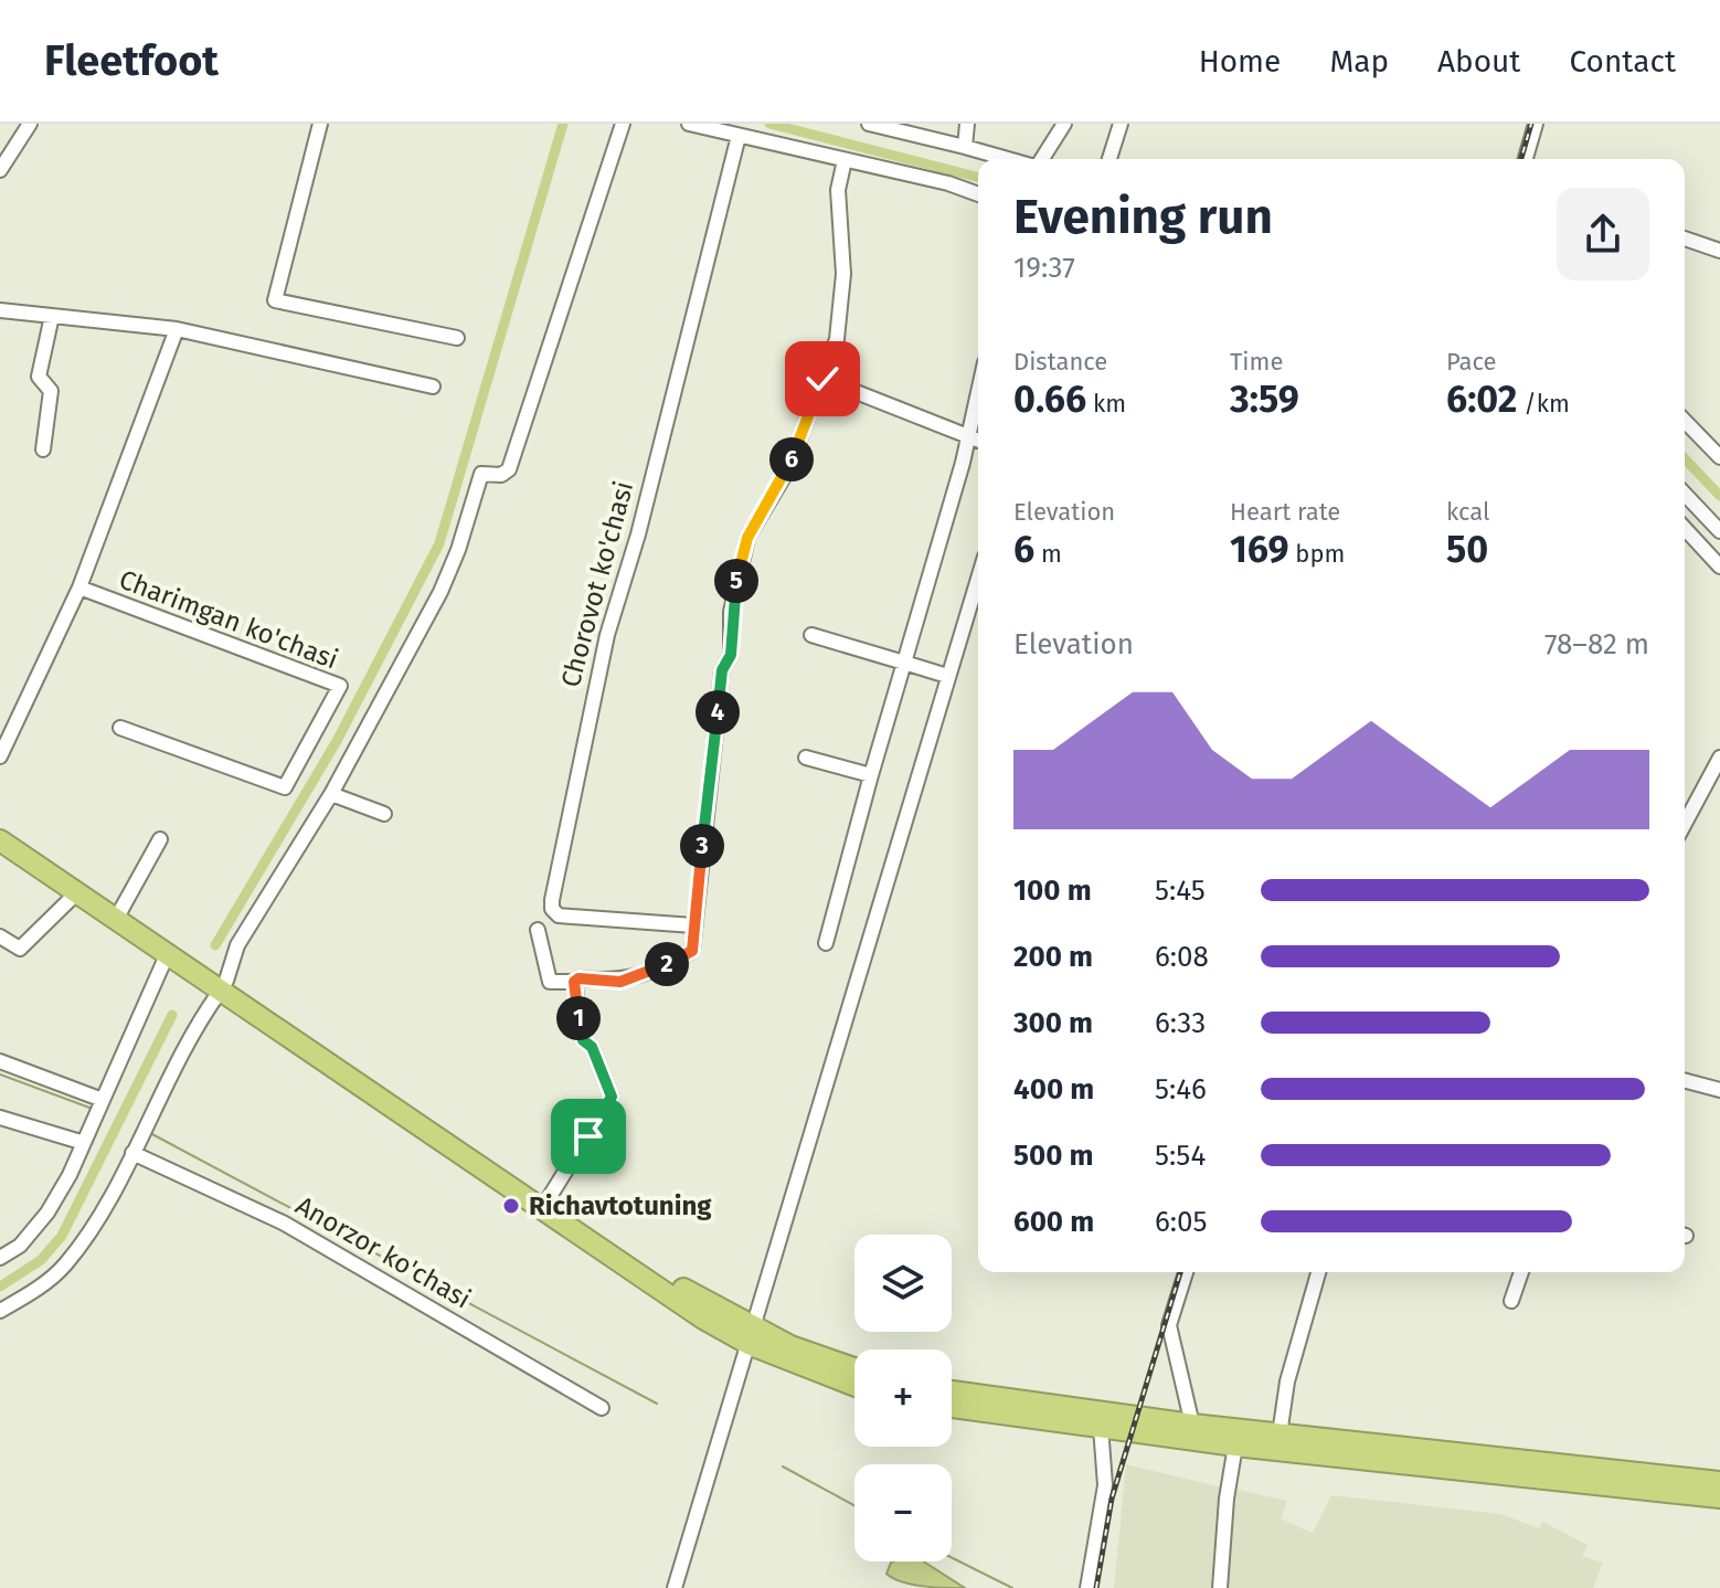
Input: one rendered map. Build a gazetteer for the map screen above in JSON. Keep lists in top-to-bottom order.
{
  "streets": {
    "street": ["Chorovot ko'chasi", "Charimgan ko'chasi", "Anorzor ko'chasi"]
  },
  "places": ["Richavtotuning"],
  "page": {
    "header": "Fleetfoot",
    "nav": [
      "Home",
      "Map",
      "About",
      "Contact"
    ],
    "heading": ["Evening run", "19:37"],
    "stats": [
      ["Distance", "0.66 km"],
      ["Time", "3:59"],
      ["Pace", "6:02 /km"],
      ["Elevation", "6 m"],
      ["Heart rate", "169 bpm"],
      ["kcal", "50"]
    ],
    "pins": [
      "6",
      "5",
      "4",
      "3",
      "2",
      "1"
    ],
    "chart": ["Elevation", "78–82 m"],
    "list": [
      {
        "name": "100 m",
        "note": "5:45"
      },
      {
        "name": "200 m",
        "note": "6:08"
      },
      {
        "name": "300 m",
        "note": "6:33"
      },
      {
        "name": "400 m",
        "note": "5:46"
      },
      {
        "name": "500 m",
        "note": "5:54"
      },
      {
        "name": "600 m",
        "note": "6:05"
      }
    ],
    "map_buttons": ["+", "−"]
  }
}
